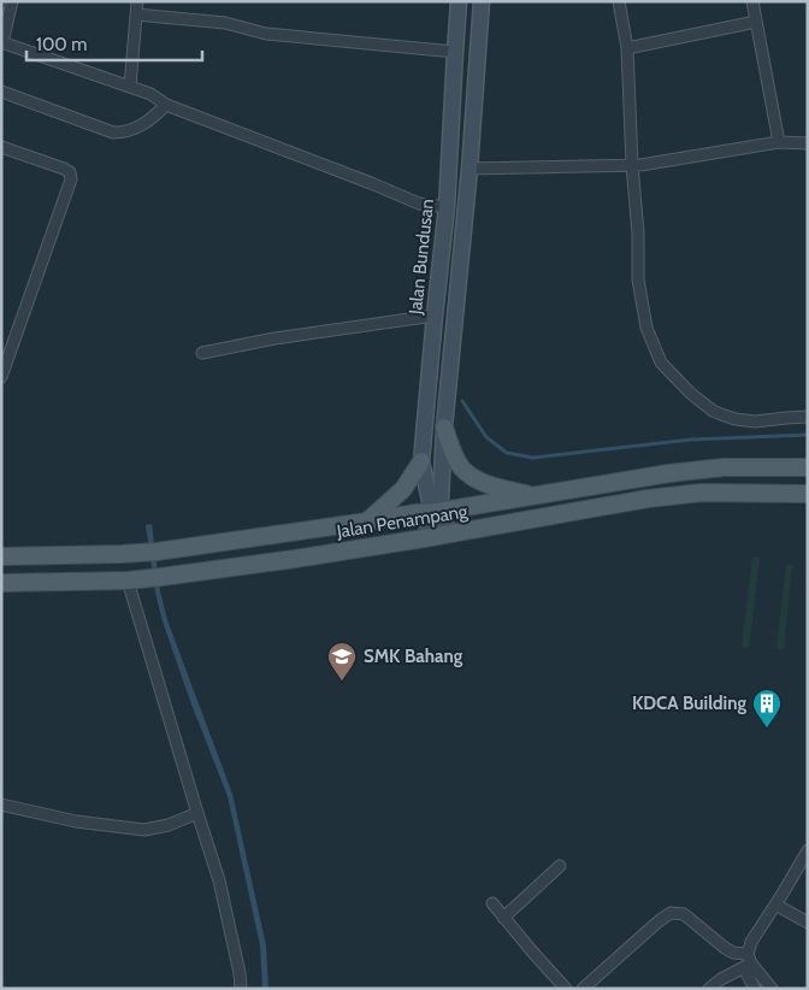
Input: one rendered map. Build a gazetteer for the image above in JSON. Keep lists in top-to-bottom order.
{
  "streets": {
    "main road": ["Jalan Bundusan", "Jalan Penampang"]
  },
  "crossings": [
    ["Jalan Bundusan", "Jalan Penampang"]
  ],
  "places": {
    "school or university": ["SMK Bahang"],
    "building": ["KDCA Building"]
  },
  "scale_bar": "100 m"
}
